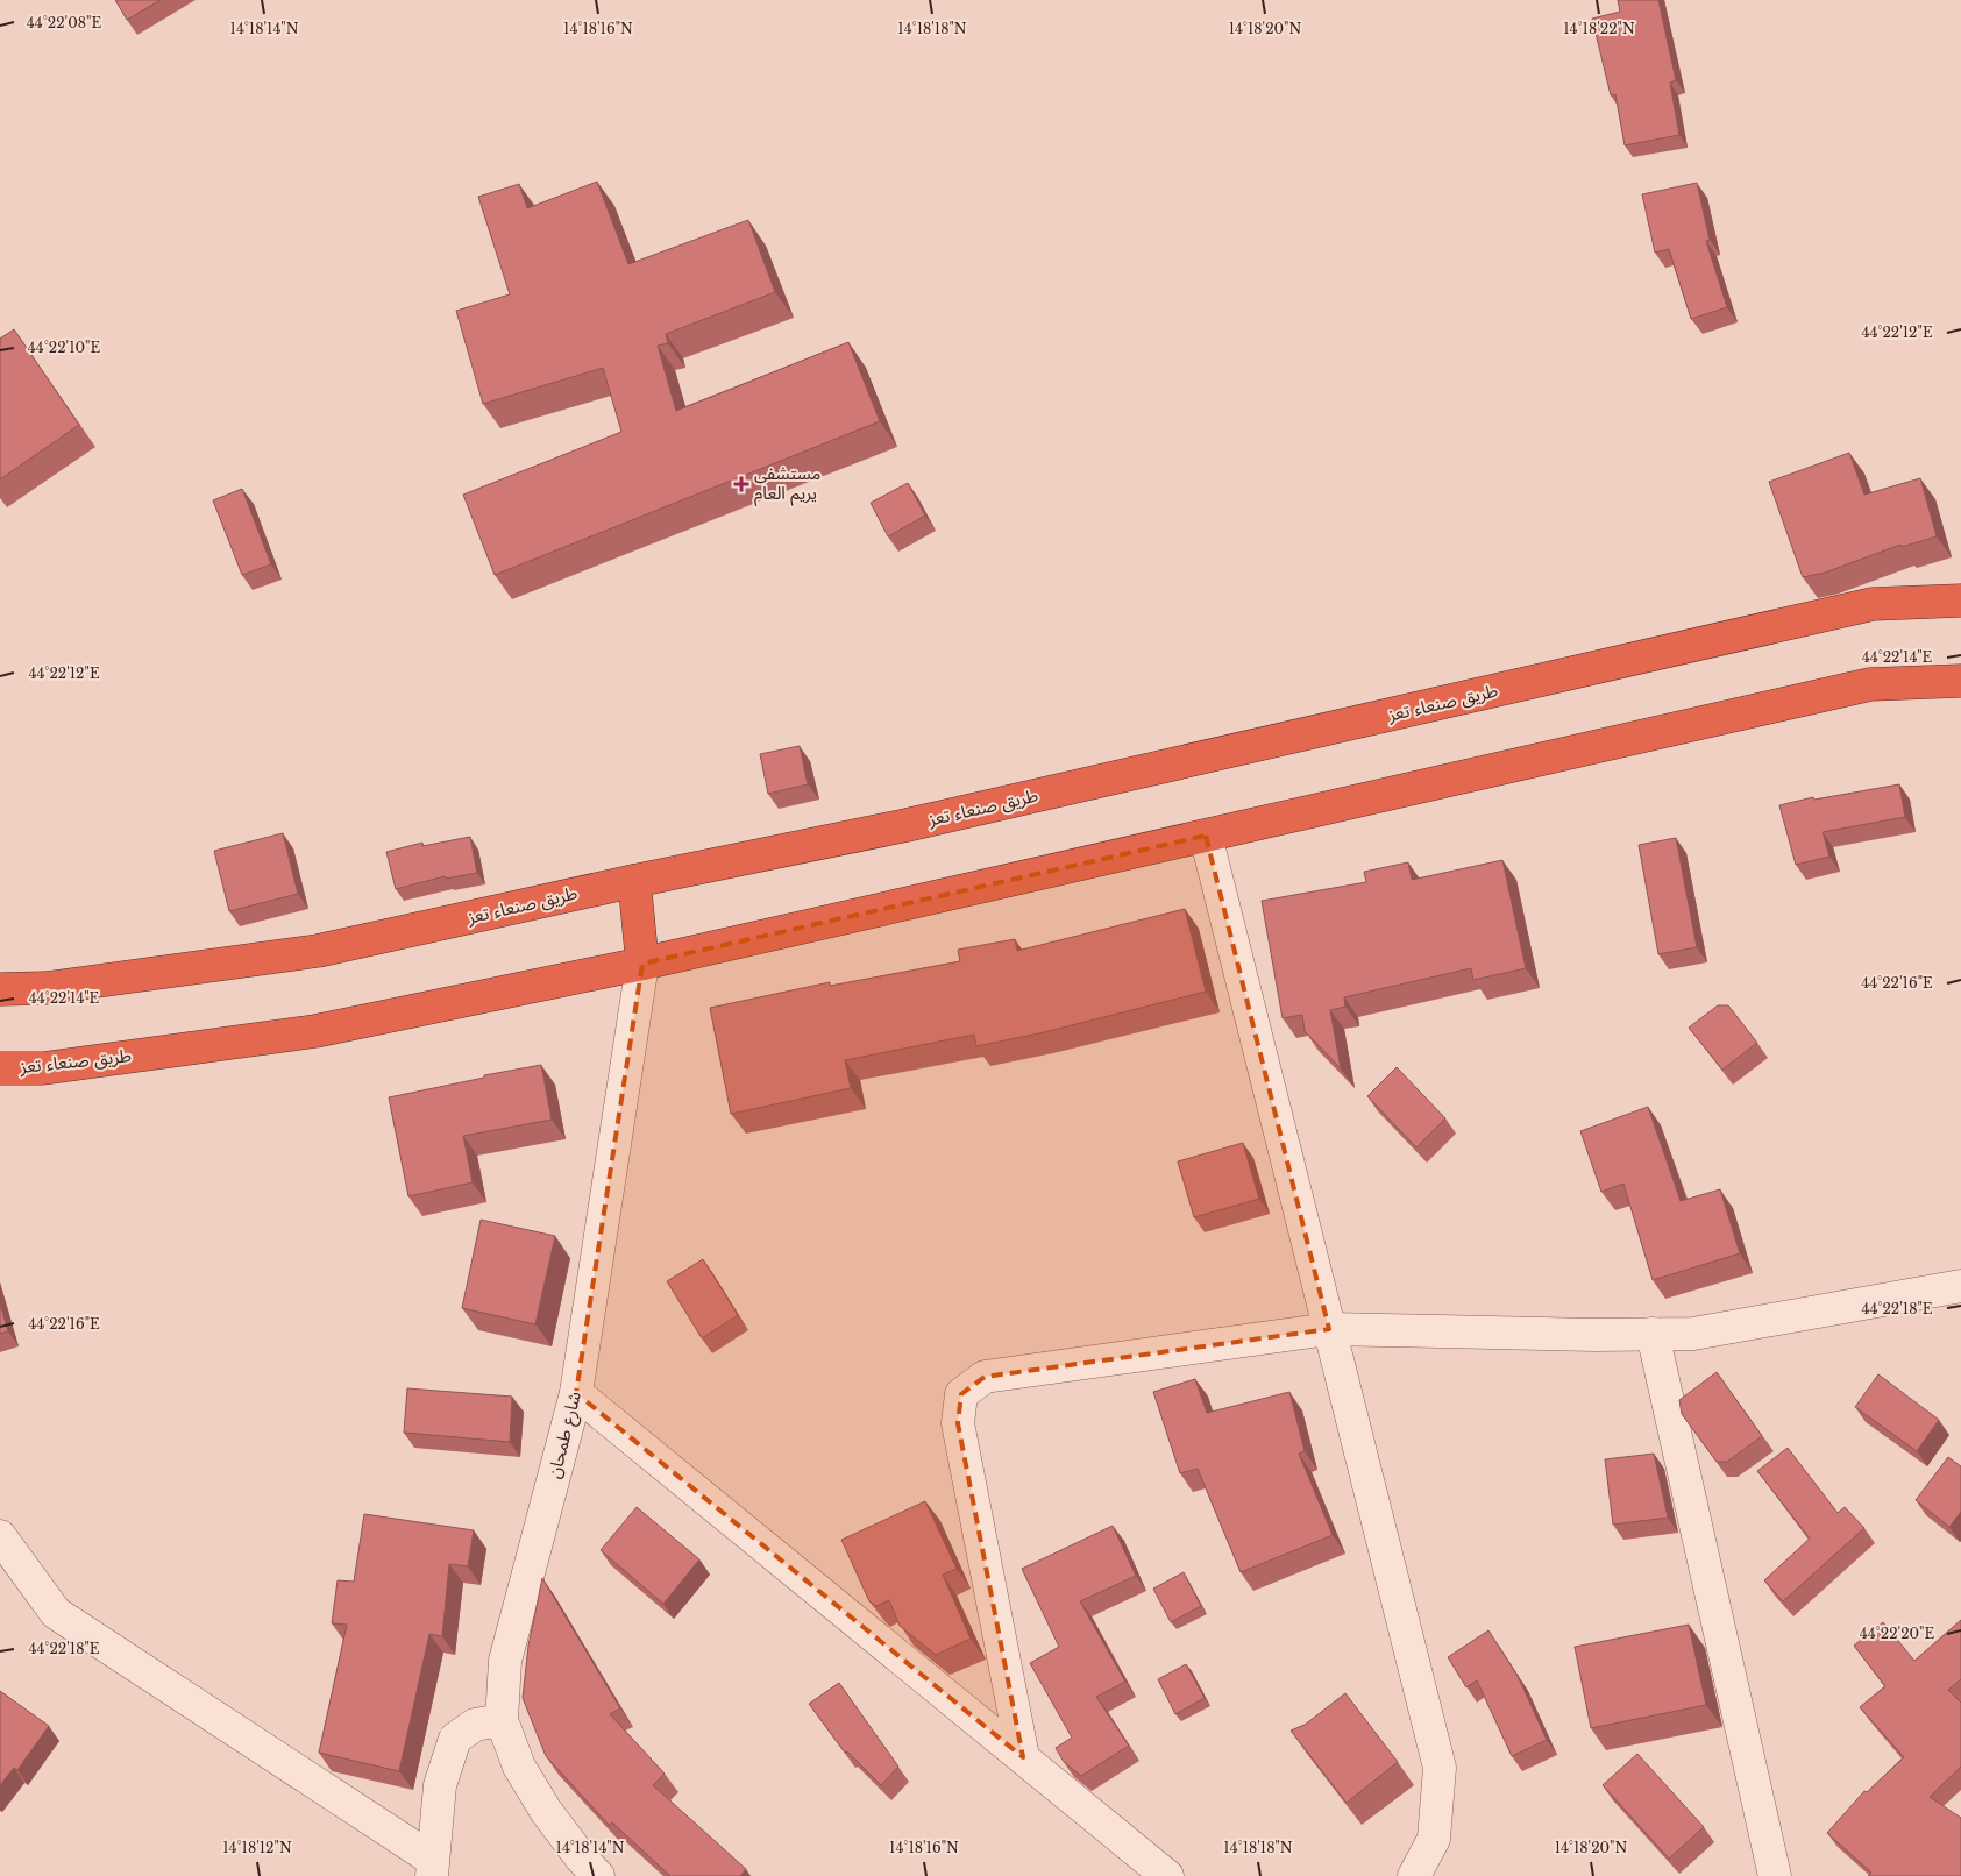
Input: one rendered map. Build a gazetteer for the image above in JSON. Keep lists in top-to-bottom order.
{
  "streets": {
    "highway": ["طريق صنعاء تعز"],
    "street": ["شارع طمحان"]
  },
  "crossings": [
    ["طريق صنعاء تعز", "شارع طمحان"]
  ],
  "places": {
    "health": ["مستشفى يريم العام"]
  },
  "coordinates": [
    "44°22'08\"E",
    "14°18'14\"N",
    "14°18'20\"N",
    "14°18'16\"N",
    "14°18'18\"N",
    "14°18'22\"N",
    "44°22'12\"E",
    "44°22'10\"E",
    "44°22'14\"E",
    "44°22'16\"E",
    "44°22'18\"E",
    "44°22'20\"E",
    "14°18'12\"N"
  ]
}
